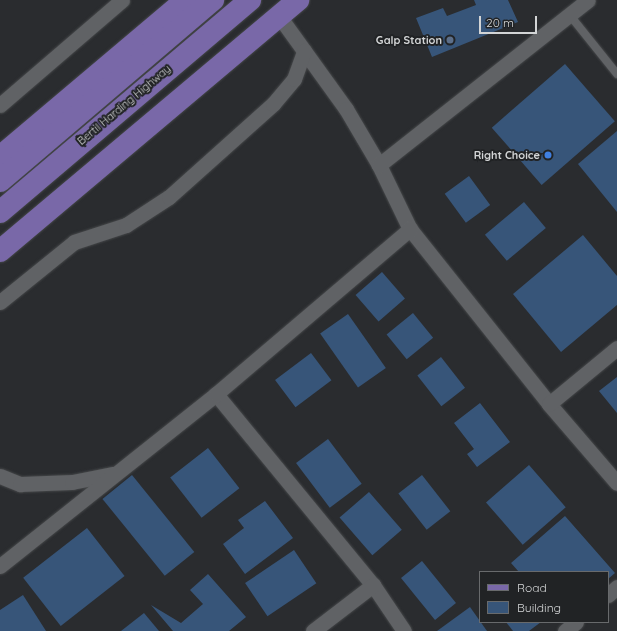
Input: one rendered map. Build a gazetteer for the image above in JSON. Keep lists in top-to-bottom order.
{
  "streets": {
    "main road": ["Bertil Harding Highway"]
  },
  "places": ["Galp Station", "Right Choice"],
  "legend": ["Road", "Building"],
  "scale_bar": "20 m"
}
